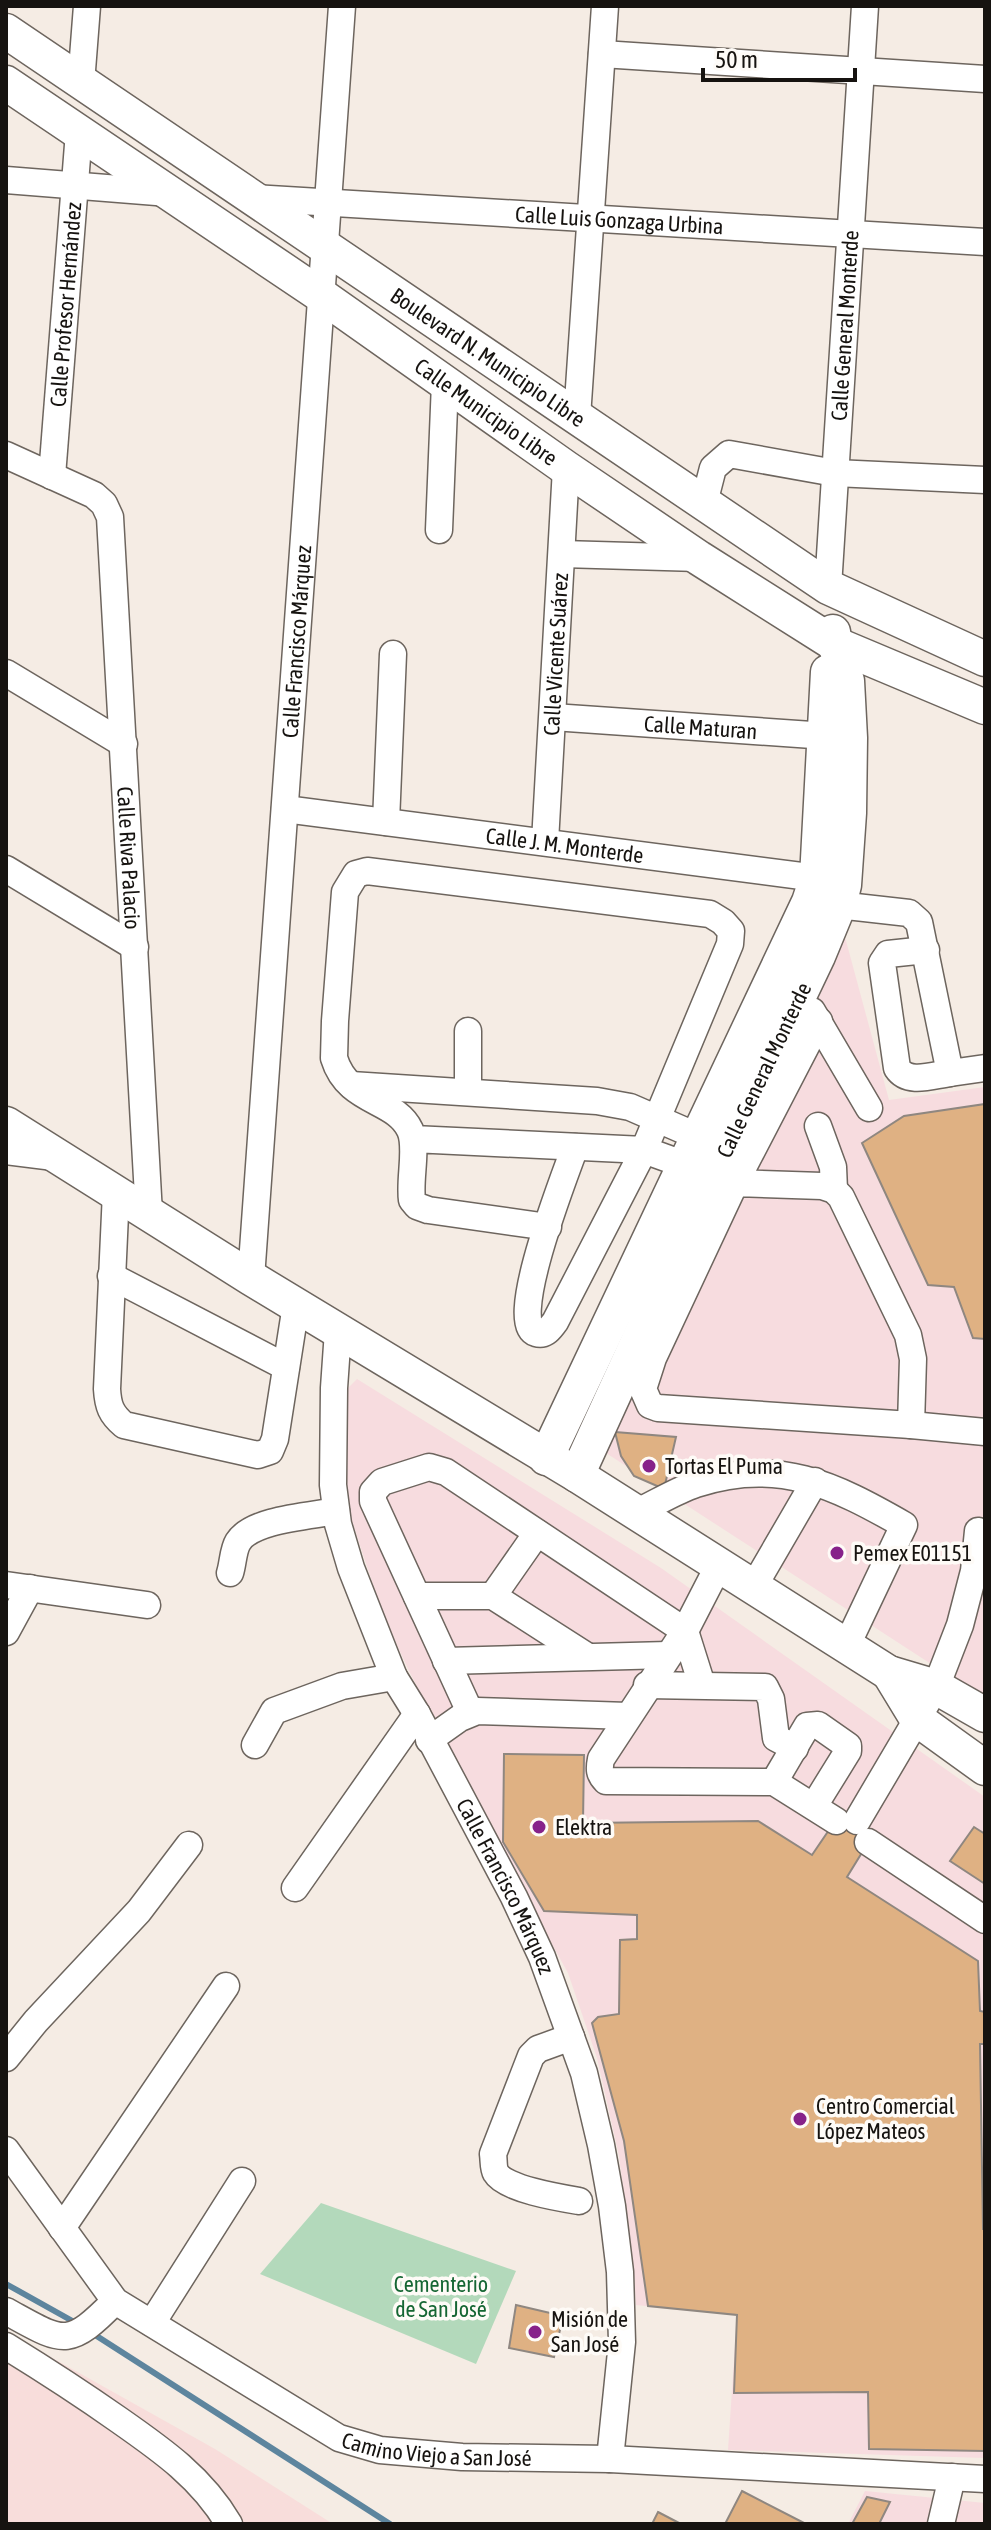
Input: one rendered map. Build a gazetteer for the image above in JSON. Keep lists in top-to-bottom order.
{
  "streets": {
    "main road": ["Calle General Monterde", "Boulevard N. Municipio Libre", "Calle Municipio Libre"],
    "street": [
      "Calle Luis Gonzaga Urbina",
      "Calle Profesor Hernández",
      "Calle Francisco Márquez",
      "Calle Vicente Suárez",
      "Calle Maturan",
      "Calle J. M. Monterde",
      "Calle Riva Palacio",
      "Camino Viejo a San José"
    ]
  },
  "crossings": [
    ["Calle Luis Gonzaga Urbina", "Calle General Monterde"],
    ["Calle Luis Gonzaga Urbina", "Boulevard N. Municipio Libre"],
    ["Calle Luis Gonzaga Urbina", "Calle Francisco Márquez"],
    ["Calle Profesor Hernández", "Calle Municipio Libre"],
    ["Calle Profesor Hernández", "Calle Riva Palacio"],
    ["Calle General Monterde", "Boulevard N. Municipio Libre"],
    ["Calle General Monterde", "Calle Municipio Libre"],
    ["Calle General Monterde", "Calle Maturan"],
    ["Calle General Monterde", "Calle J. M. Monterde"],
    ["Boulevard N. Municipio Libre", "Calle Francisco Márquez"],
    ["Calle Municipio Libre", "Calle Francisco Márquez"],
    ["Calle Municipio Libre", "Calle Vicente Suárez"],
    ["Calle Francisco Márquez", "Calle J. M. Monterde"],
    ["Calle Francisco Márquez", "Camino Viejo a San José"],
    ["Calle Vicente Suárez", "Calle Maturan"],
    ["Calle Vicente Suárez", "Calle J. M. Monterde"]
  ],
  "parks": ["Cementerio de San José"],
  "places": [
    "Tortas El Puma",
    "Pemex E01151",
    "Elektra",
    "Centro Comercial López Mateos",
    "Misión de San José"
  ],
  "scale_bar": "50 m"
}
